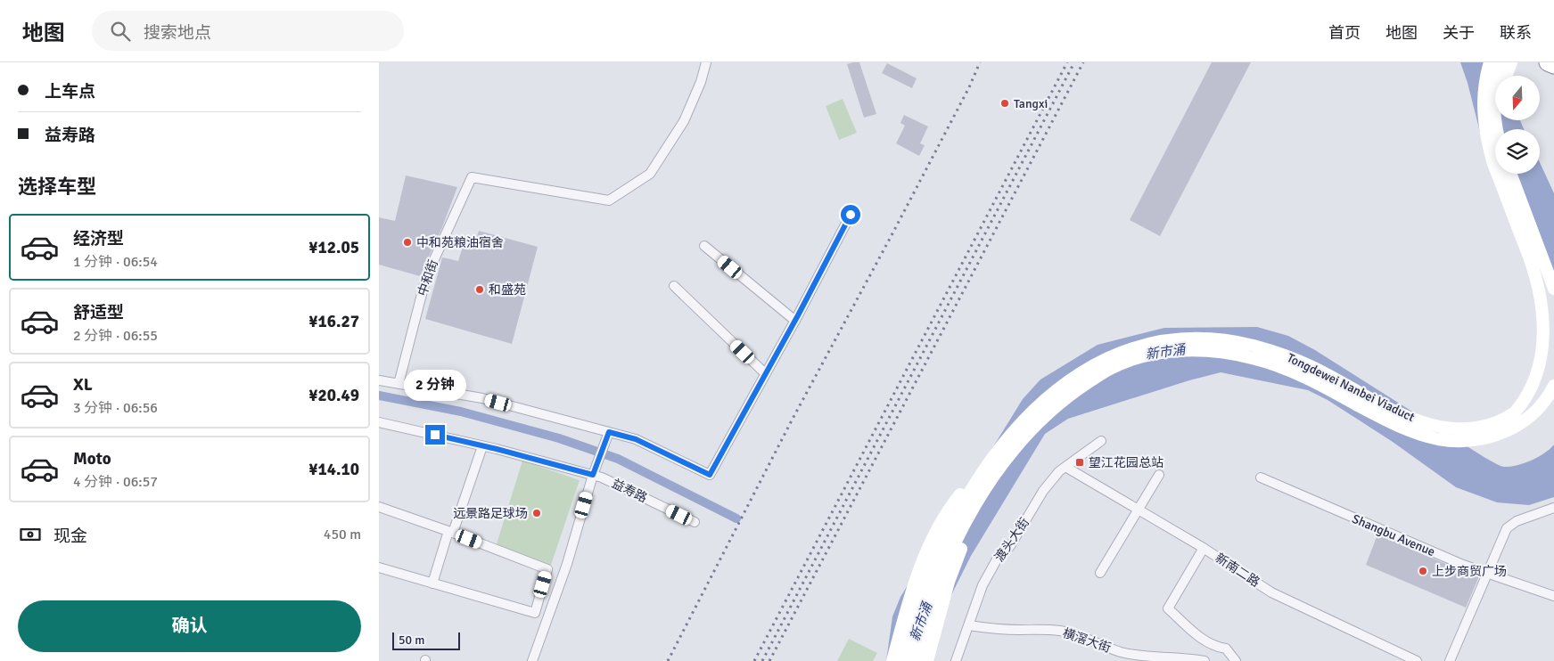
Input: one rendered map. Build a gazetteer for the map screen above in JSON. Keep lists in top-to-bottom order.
{
  "streets": {
    "main road": ["Tongdewei Nanbei Viaduct"],
    "street": [
      "中和街",
      "益寿路",
      "Shangbu Avenue",
      "渡头大街",
      "新南二路",
      "横滘大街"
    ]
  },
  "crossings": [
    ["渡头大街", "新南二路"],
    ["渡头大街", "横滘大街"]
  ],
  "water": ["新市涌"],
  "places": {
    "other": [
      "Tangxi",
      "中和苑粮油宿舍",
      "和盛苑",
      "远景路足球场",
      "上步商贸广场"
    ],
    "transit": ["望江花园总站"]
  },
  "scale_bar": "50 m",
  "north": "bottom",
  "page": {
    "header": "地图",
    "search": "搜索地点",
    "nav": [
      "首页",
      "地图",
      "关于",
      "联系"
    ],
    "banner": ["上车点", "益寿路"],
    "heading": "选择车型",
    "list": [
      {
        "name": "经济型",
        "note": "1 分钟 · 06:54",
        "value": "¥12.05"
      },
      {
        "name": "舒适型",
        "note": "2 分钟 · 06:55",
        "value": "¥16.27"
      },
      {
        "name": "XL",
        "note": "3 分钟 · 06:56",
        "value": "¥20.49"
      },
      {
        "name": "Moto",
        "note": "4 分钟 · 06:57",
        "value": "¥14.10"
      }
    ],
    "bubble": "2 分钟",
    "pay": ["现金", "450 m"],
    "buttons": "确认",
    "scale": "50 m"
  }
}
